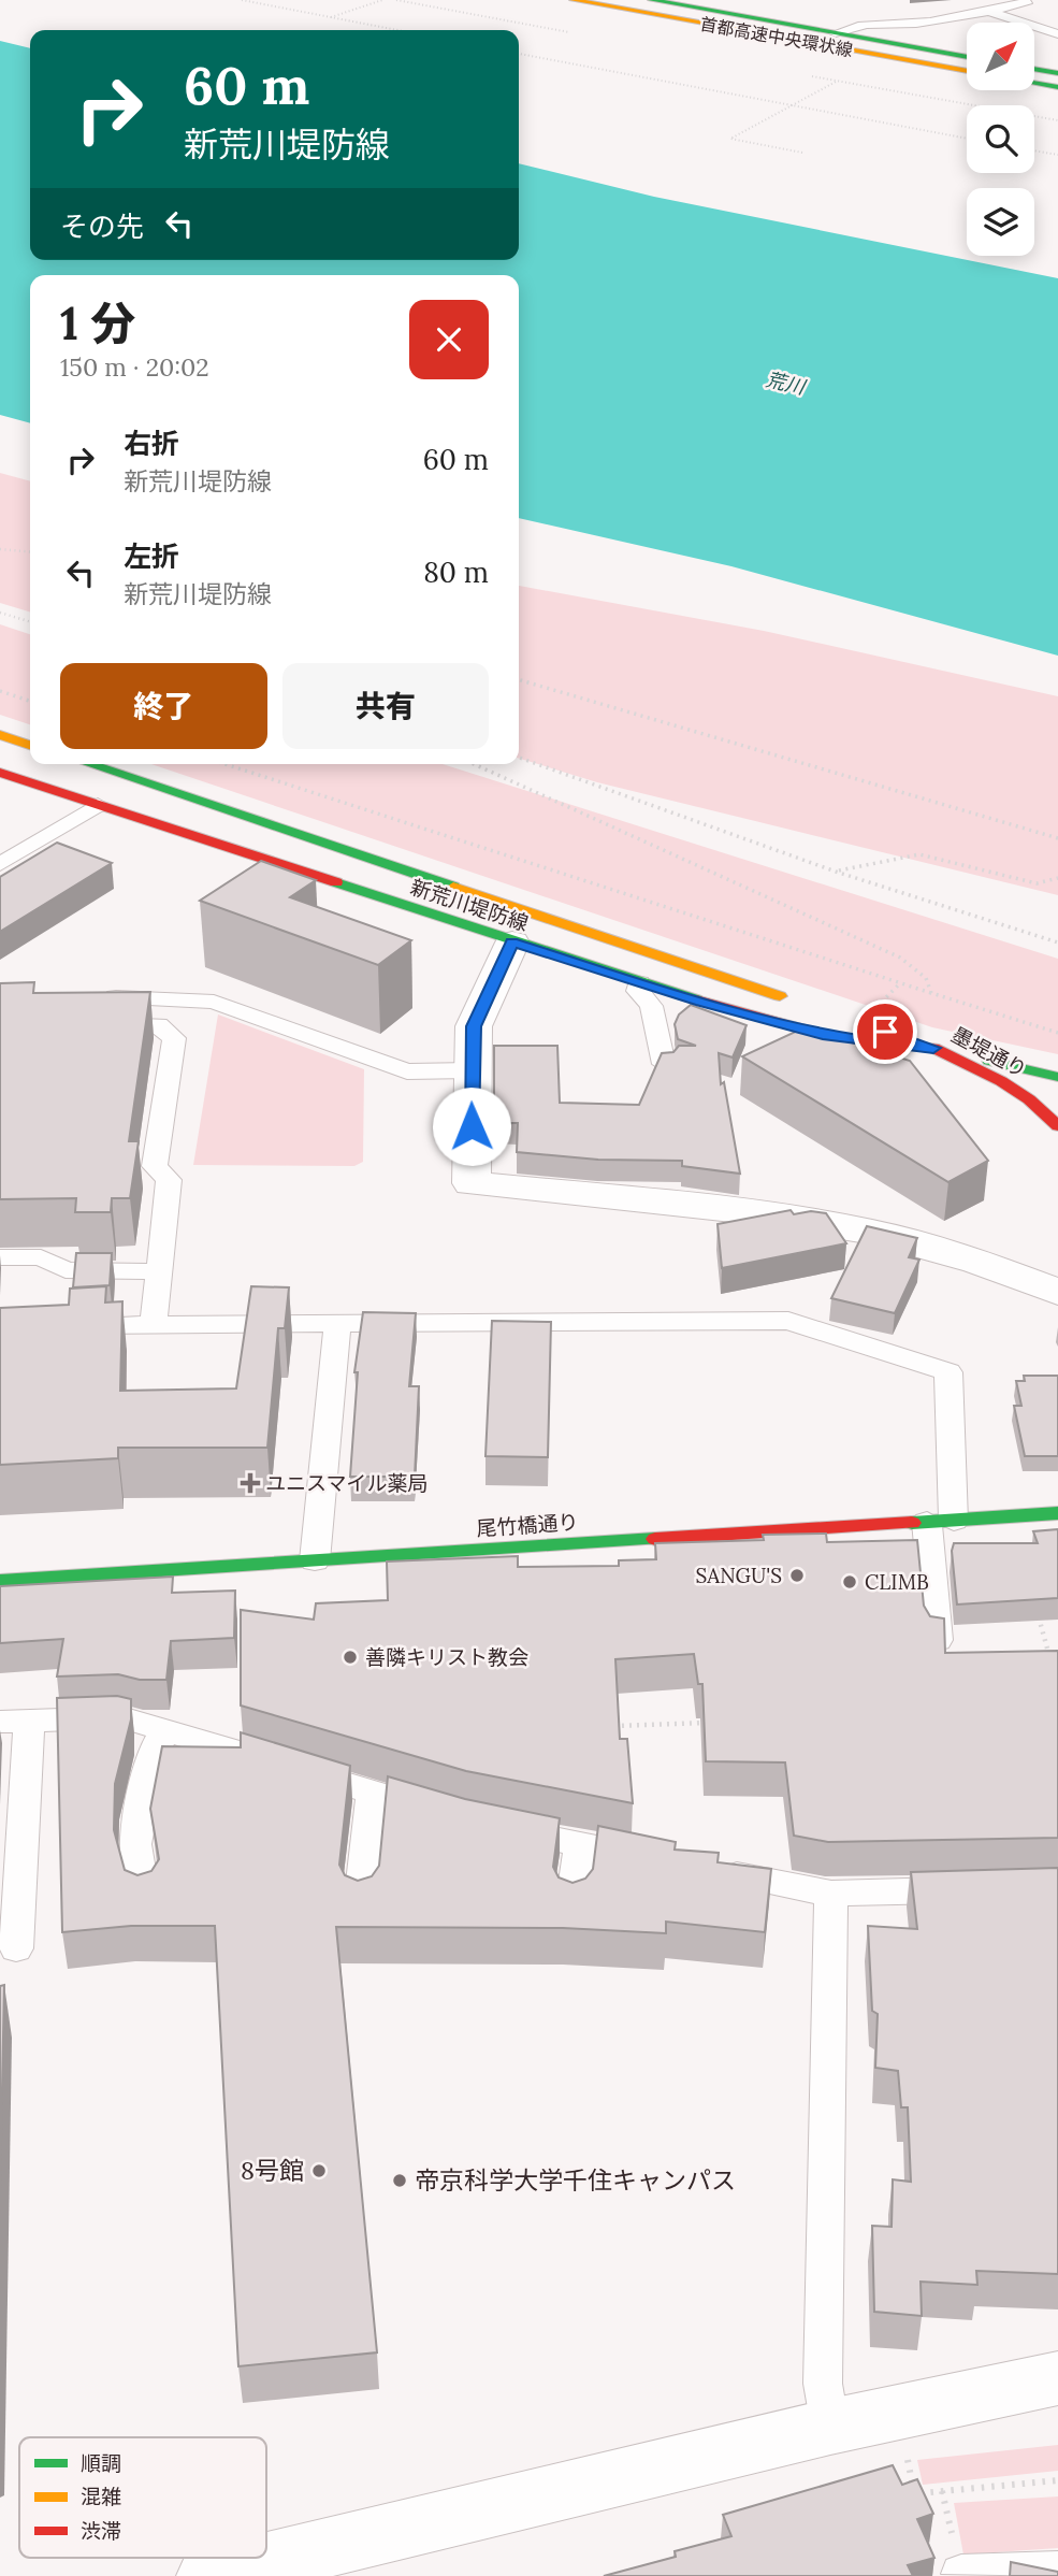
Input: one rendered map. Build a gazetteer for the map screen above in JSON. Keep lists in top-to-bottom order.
{
  "streets": {
    "main road": [
      "首都高速中央環状線",
      "新荒川堤防線",
      "墨堤通り",
      "尾竹橋通り"
    ]
  },
  "crossings": [
    ["新荒川堤防線", "墨堤通り"]
  ],
  "water": ["荒川"],
  "places": {
    "health": ["ユニスマイル薬局"],
    "other": [
      "SANGU'S",
      "CLIMB",
      "善隣キリスト教会",
      "8号館",
      "帝京科学大学千住キャンパス"
    ]
  },
  "legend": ["順調", "混雑", "渋滞"],
  "north": "top right",
  "page": {
    "turn": ["60 m", "新荒川堤防線"],
    "then": "その先",
    "heading": ["1 分", "150 m · 20:02"],
    "list": [
      {
        "name": "右折",
        "note": "新荒川堤防線",
        "value": "60 m"
      },
      {
        "name": "左折",
        "note": "新荒川堤防線",
        "value": "80 m"
      }
    ],
    "buttons": ["終了", "共有"]
  }
}
